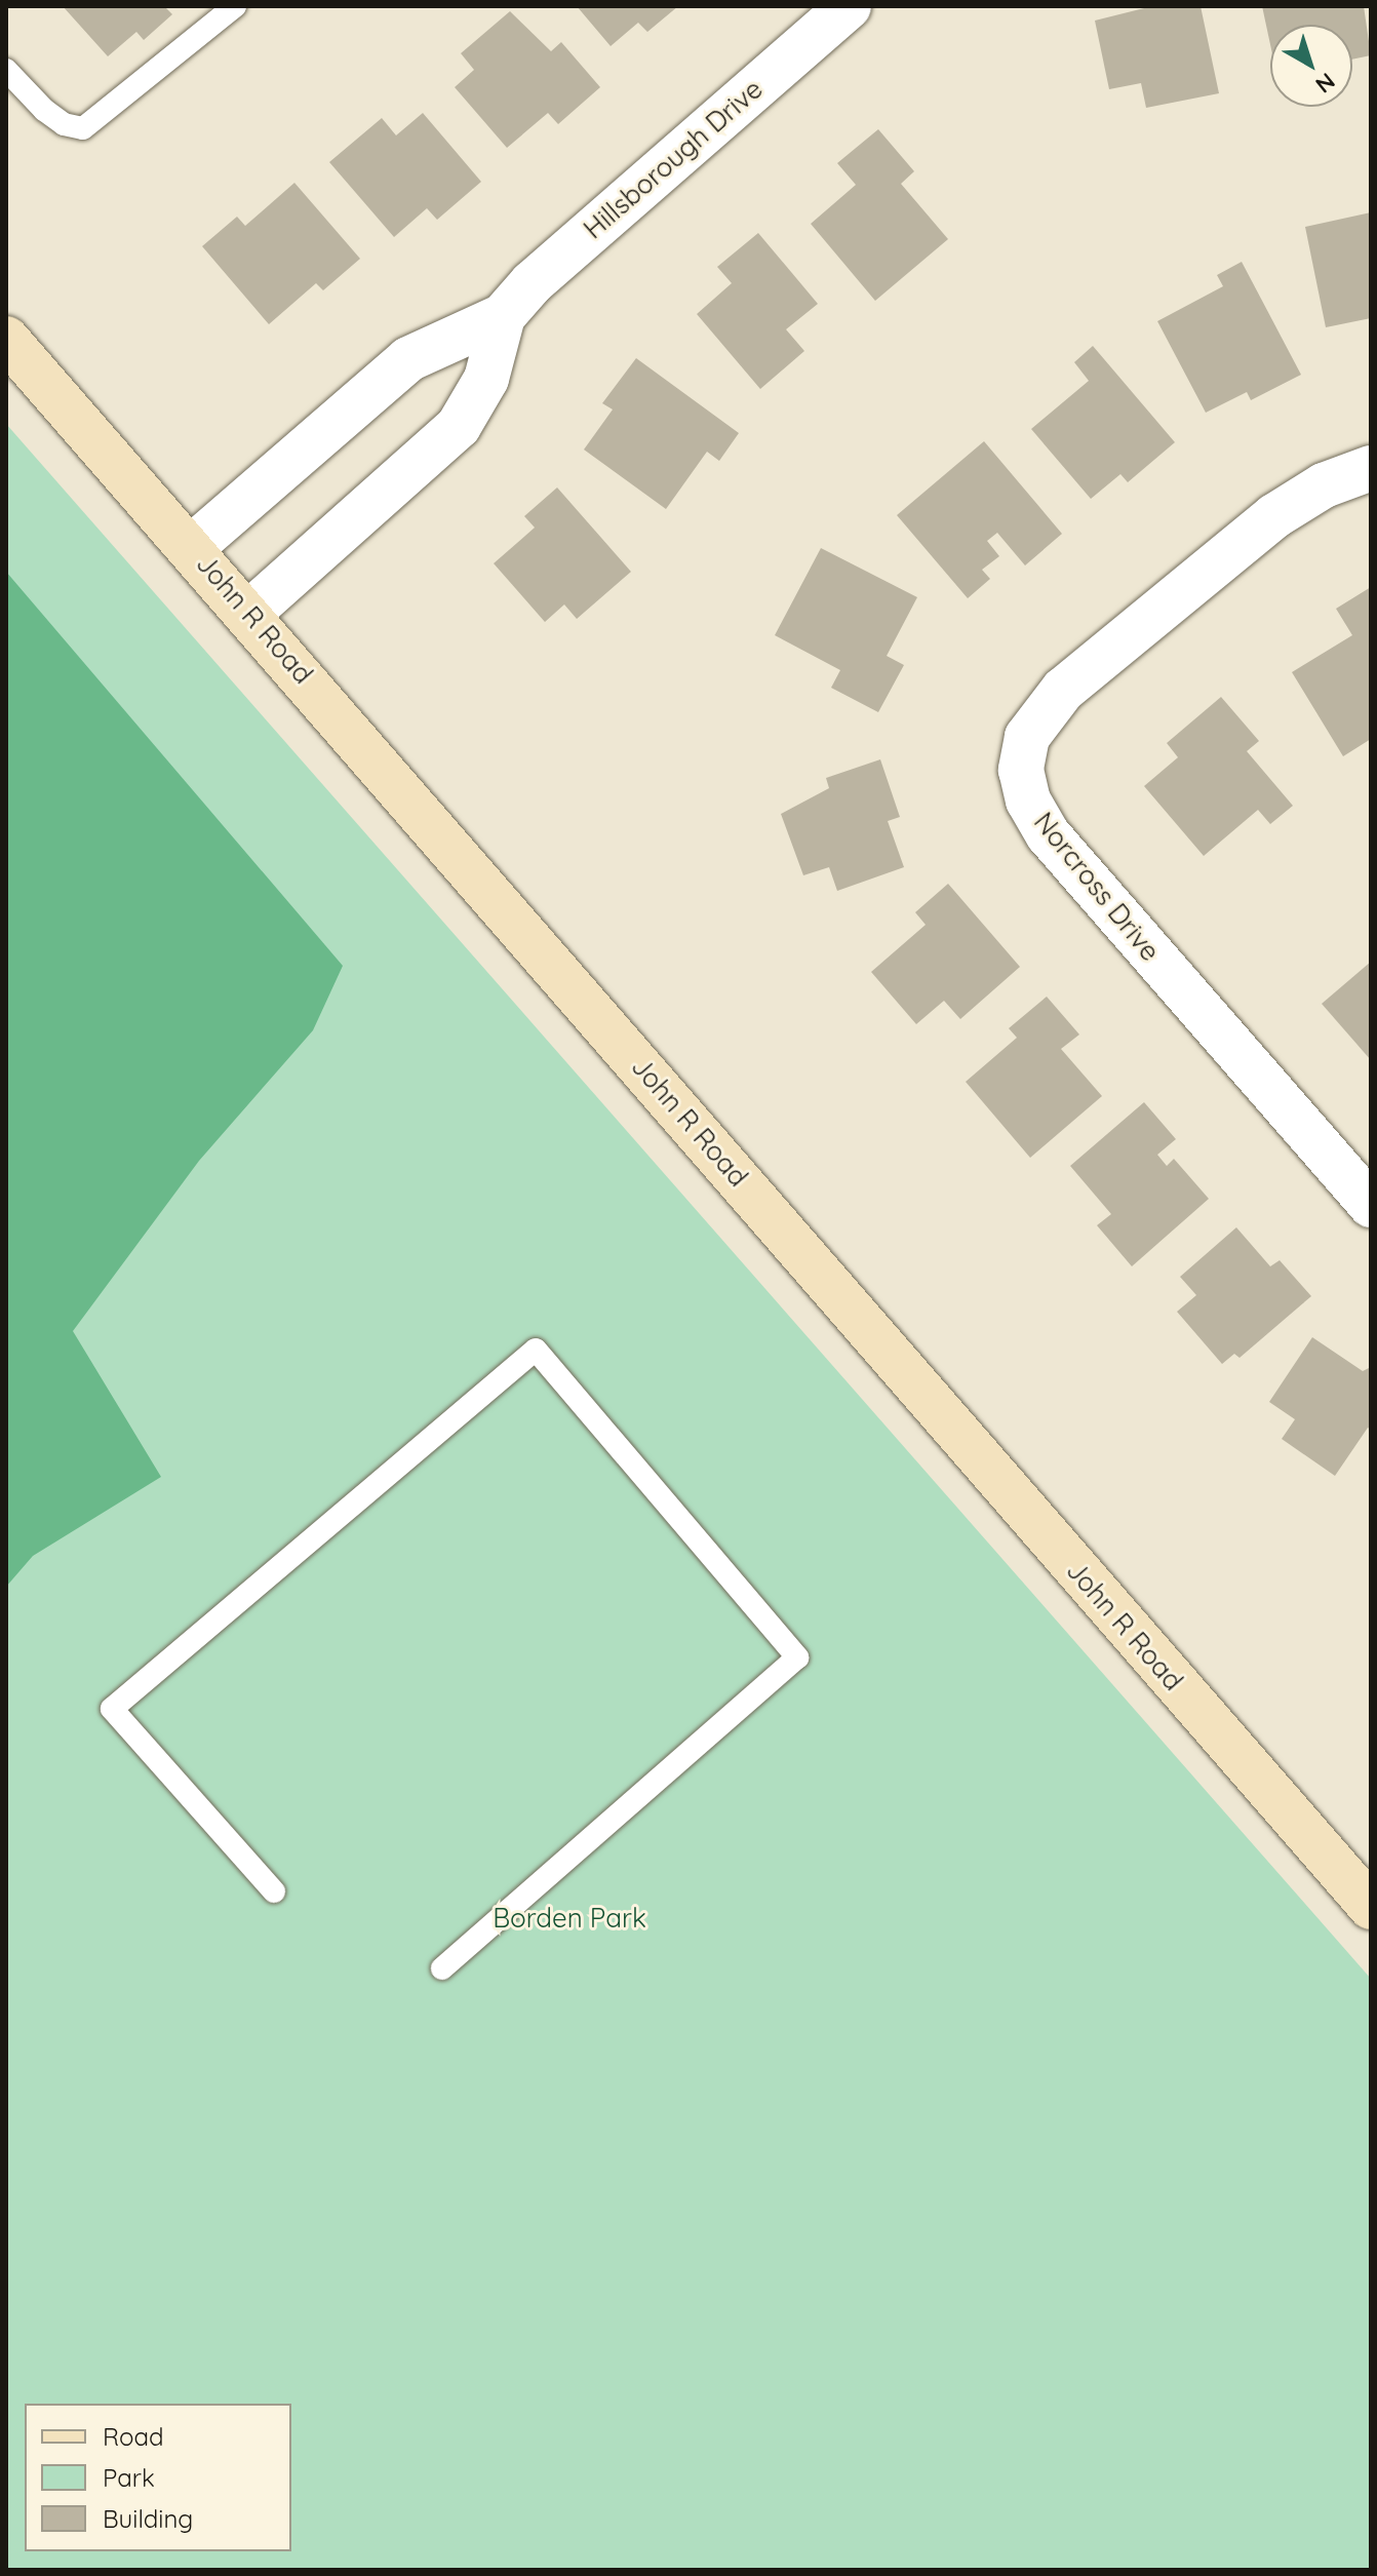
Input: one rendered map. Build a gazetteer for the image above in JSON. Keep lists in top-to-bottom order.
{
  "streets": {
    "main road": ["John R Road"],
    "street": ["Hillsborough Drive", "Norcross Drive"]
  },
  "crossings": [
    ["Hillsborough Drive", "John R Road"]
  ],
  "parks": ["Borden Park"],
  "legend": ["Road", "Park", "Building"],
  "north": "bottom right"
}
